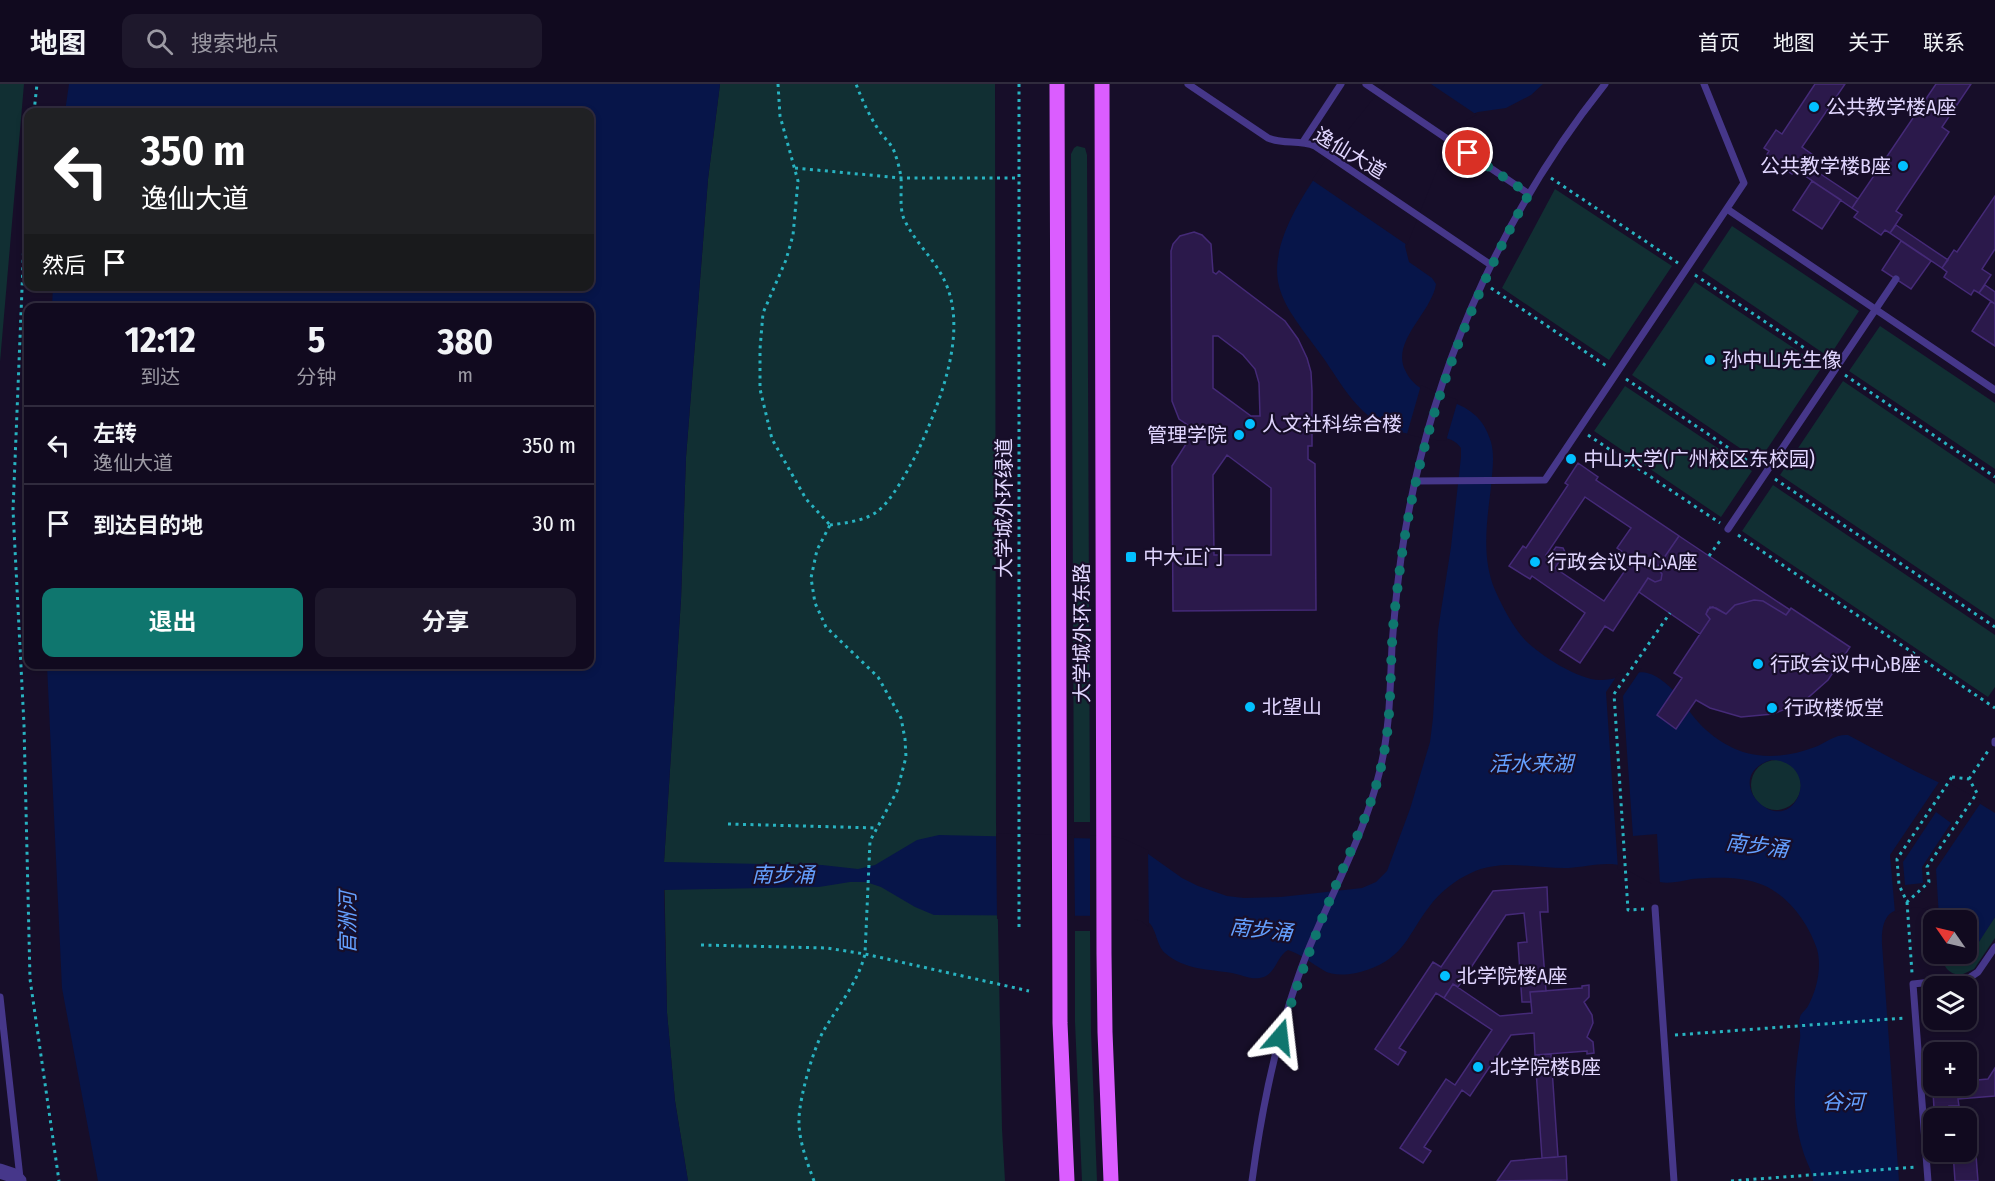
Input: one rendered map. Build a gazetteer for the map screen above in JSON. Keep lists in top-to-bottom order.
{
  "streets": {
    "main road": ["大学城外环东路"],
    "lane": ["逸仙大道"],
    "path": ["大学城外环绿道"]
  },
  "water": [
    "活水来湖",
    "南步涌",
    "官洲河",
    "谷河"
  ],
  "places": {
    "other": [
      "公共教学楼A座",
      "公共教学楼B座",
      "孙中山先生像",
      "人文社科综合楼",
      "管理学院",
      "中山大学(广州校区东校园)",
      "行政会议中心A座",
      "行政会议中心B座",
      "北望山",
      "行政楼饭堂",
      "北学院楼A座",
      "北学院楼B座"
    ],
    "transit": ["中大正门"]
  },
  "north": "top left",
  "page": {
    "header": "地图",
    "search": "搜索地点",
    "nav": [
      "首页",
      "地图",
      "关于",
      "联系"
    ],
    "turn": ["350 m", "逸仙大道"],
    "then": "然后",
    "eta": [
      "12:12",
      "到达",
      "5",
      "分钟",
      "380",
      "m"
    ],
    "list": [
      {
        "name": "左转",
        "note": "逸仙大道",
        "value": "350 m"
      },
      {
        "name": "到达目的地",
        "value": "30 m"
      }
    ],
    "buttons": ["退出", "分享"],
    "map_buttons": ["+", "−"]
  }
}
